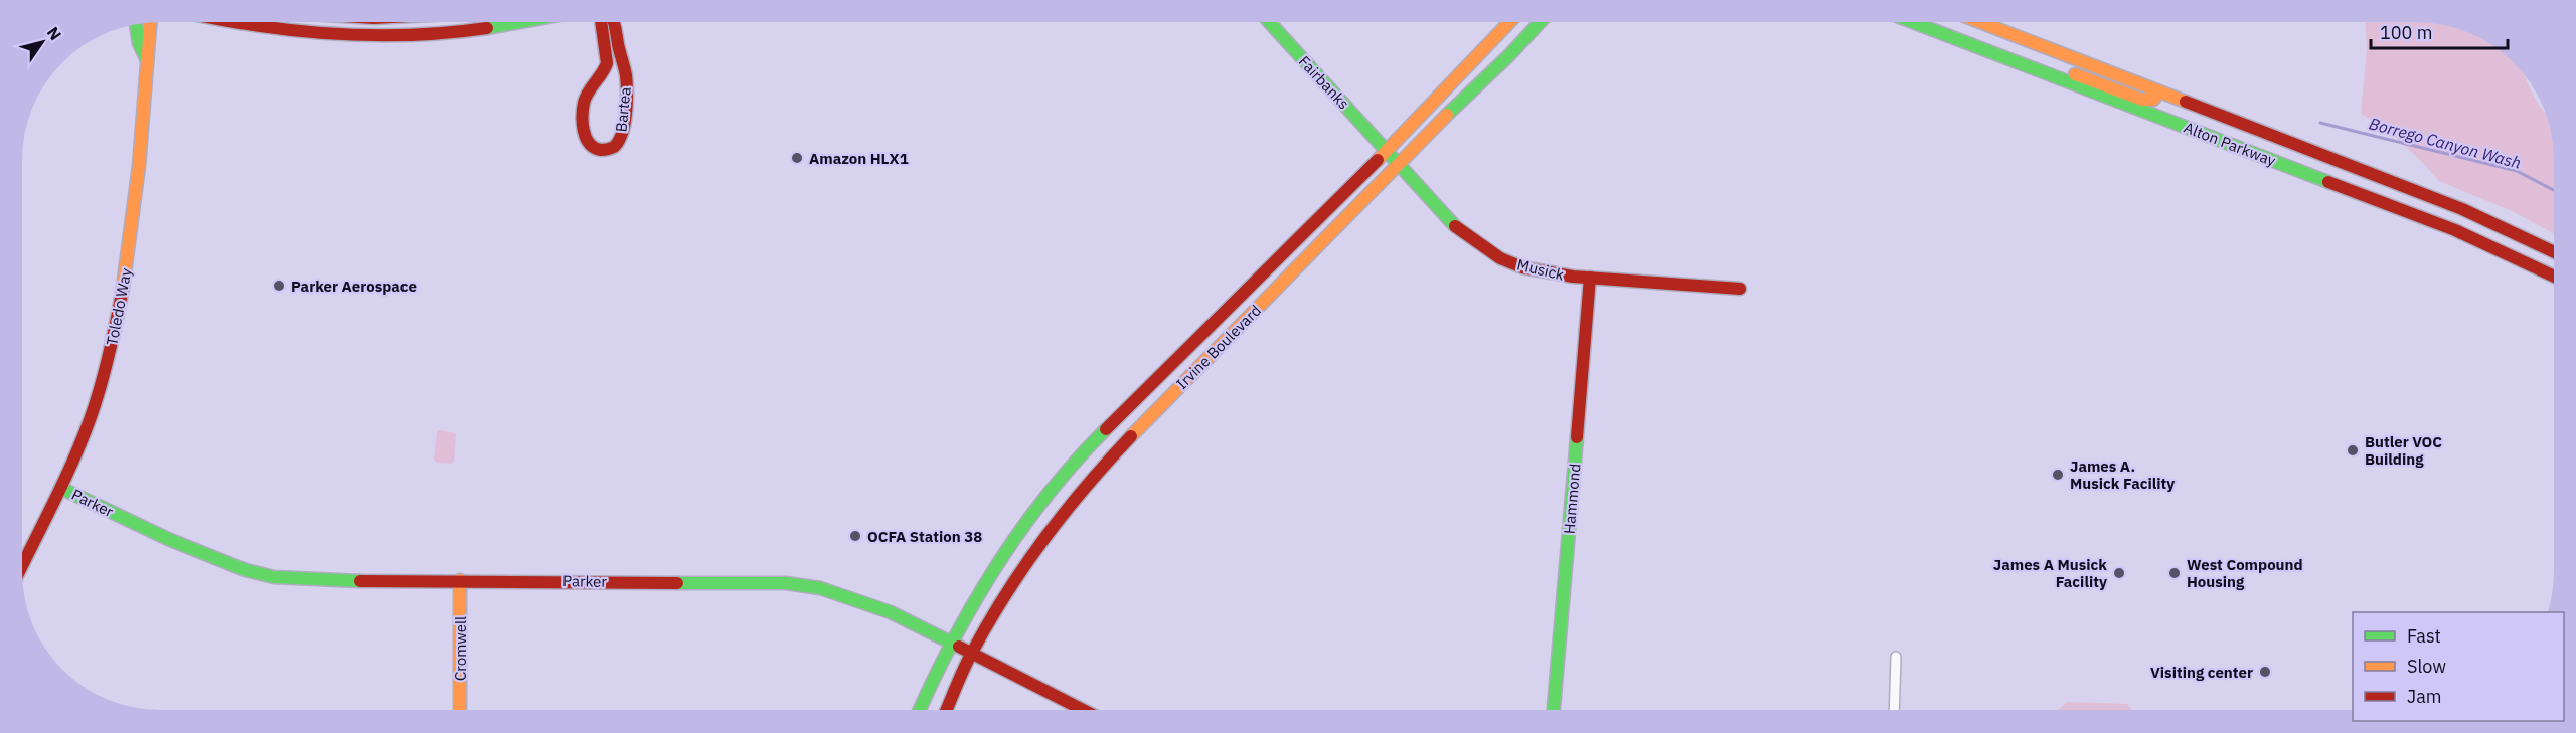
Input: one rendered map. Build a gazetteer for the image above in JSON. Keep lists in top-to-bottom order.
{
  "streets": {
    "main road": [
      "Fairbanks",
      "Bartea",
      "Alton Parkway",
      "Musick",
      "Toledo Way",
      "Irvine Boulevard",
      "Hammond",
      "Parker",
      "Cromwell"
    ]
  },
  "crossings": [
    ["Fairbanks", "Musick"],
    ["Fairbanks", "Irvine Boulevard"],
    ["Musick", "Irvine Boulevard"],
    ["Musick", "Hammond"],
    ["Toledo Way", "Parker"],
    ["Irvine Boulevard", "Parker"],
    ["Parker", "Cromwell"]
  ],
  "water": ["Borrego Canyon Wash"],
  "places": [
    "Amazon HLX1",
    "Parker Aerospace",
    "Butler VOC Building",
    "James A. Musick Facility",
    "OCFA Station 38",
    "James A Musick Facility",
    "West Compound Housing",
    "Visiting center"
  ],
  "legend": ["Fast", "Slow", "Jam"],
  "scale_bar": "100 m",
  "north": "top right"
}
